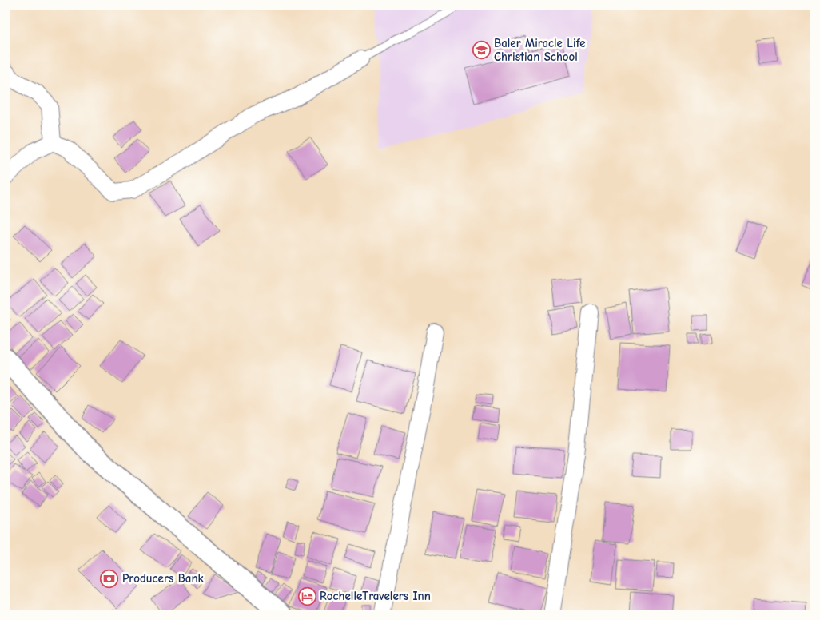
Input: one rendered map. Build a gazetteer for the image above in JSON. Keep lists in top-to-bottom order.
{
  "places": {
    "school or university": ["Baler Miracle Life Christian School"],
    "bank": ["Producers Bank"],
    "hotel": ["RochelleTravelers Inn"]
  }
}
